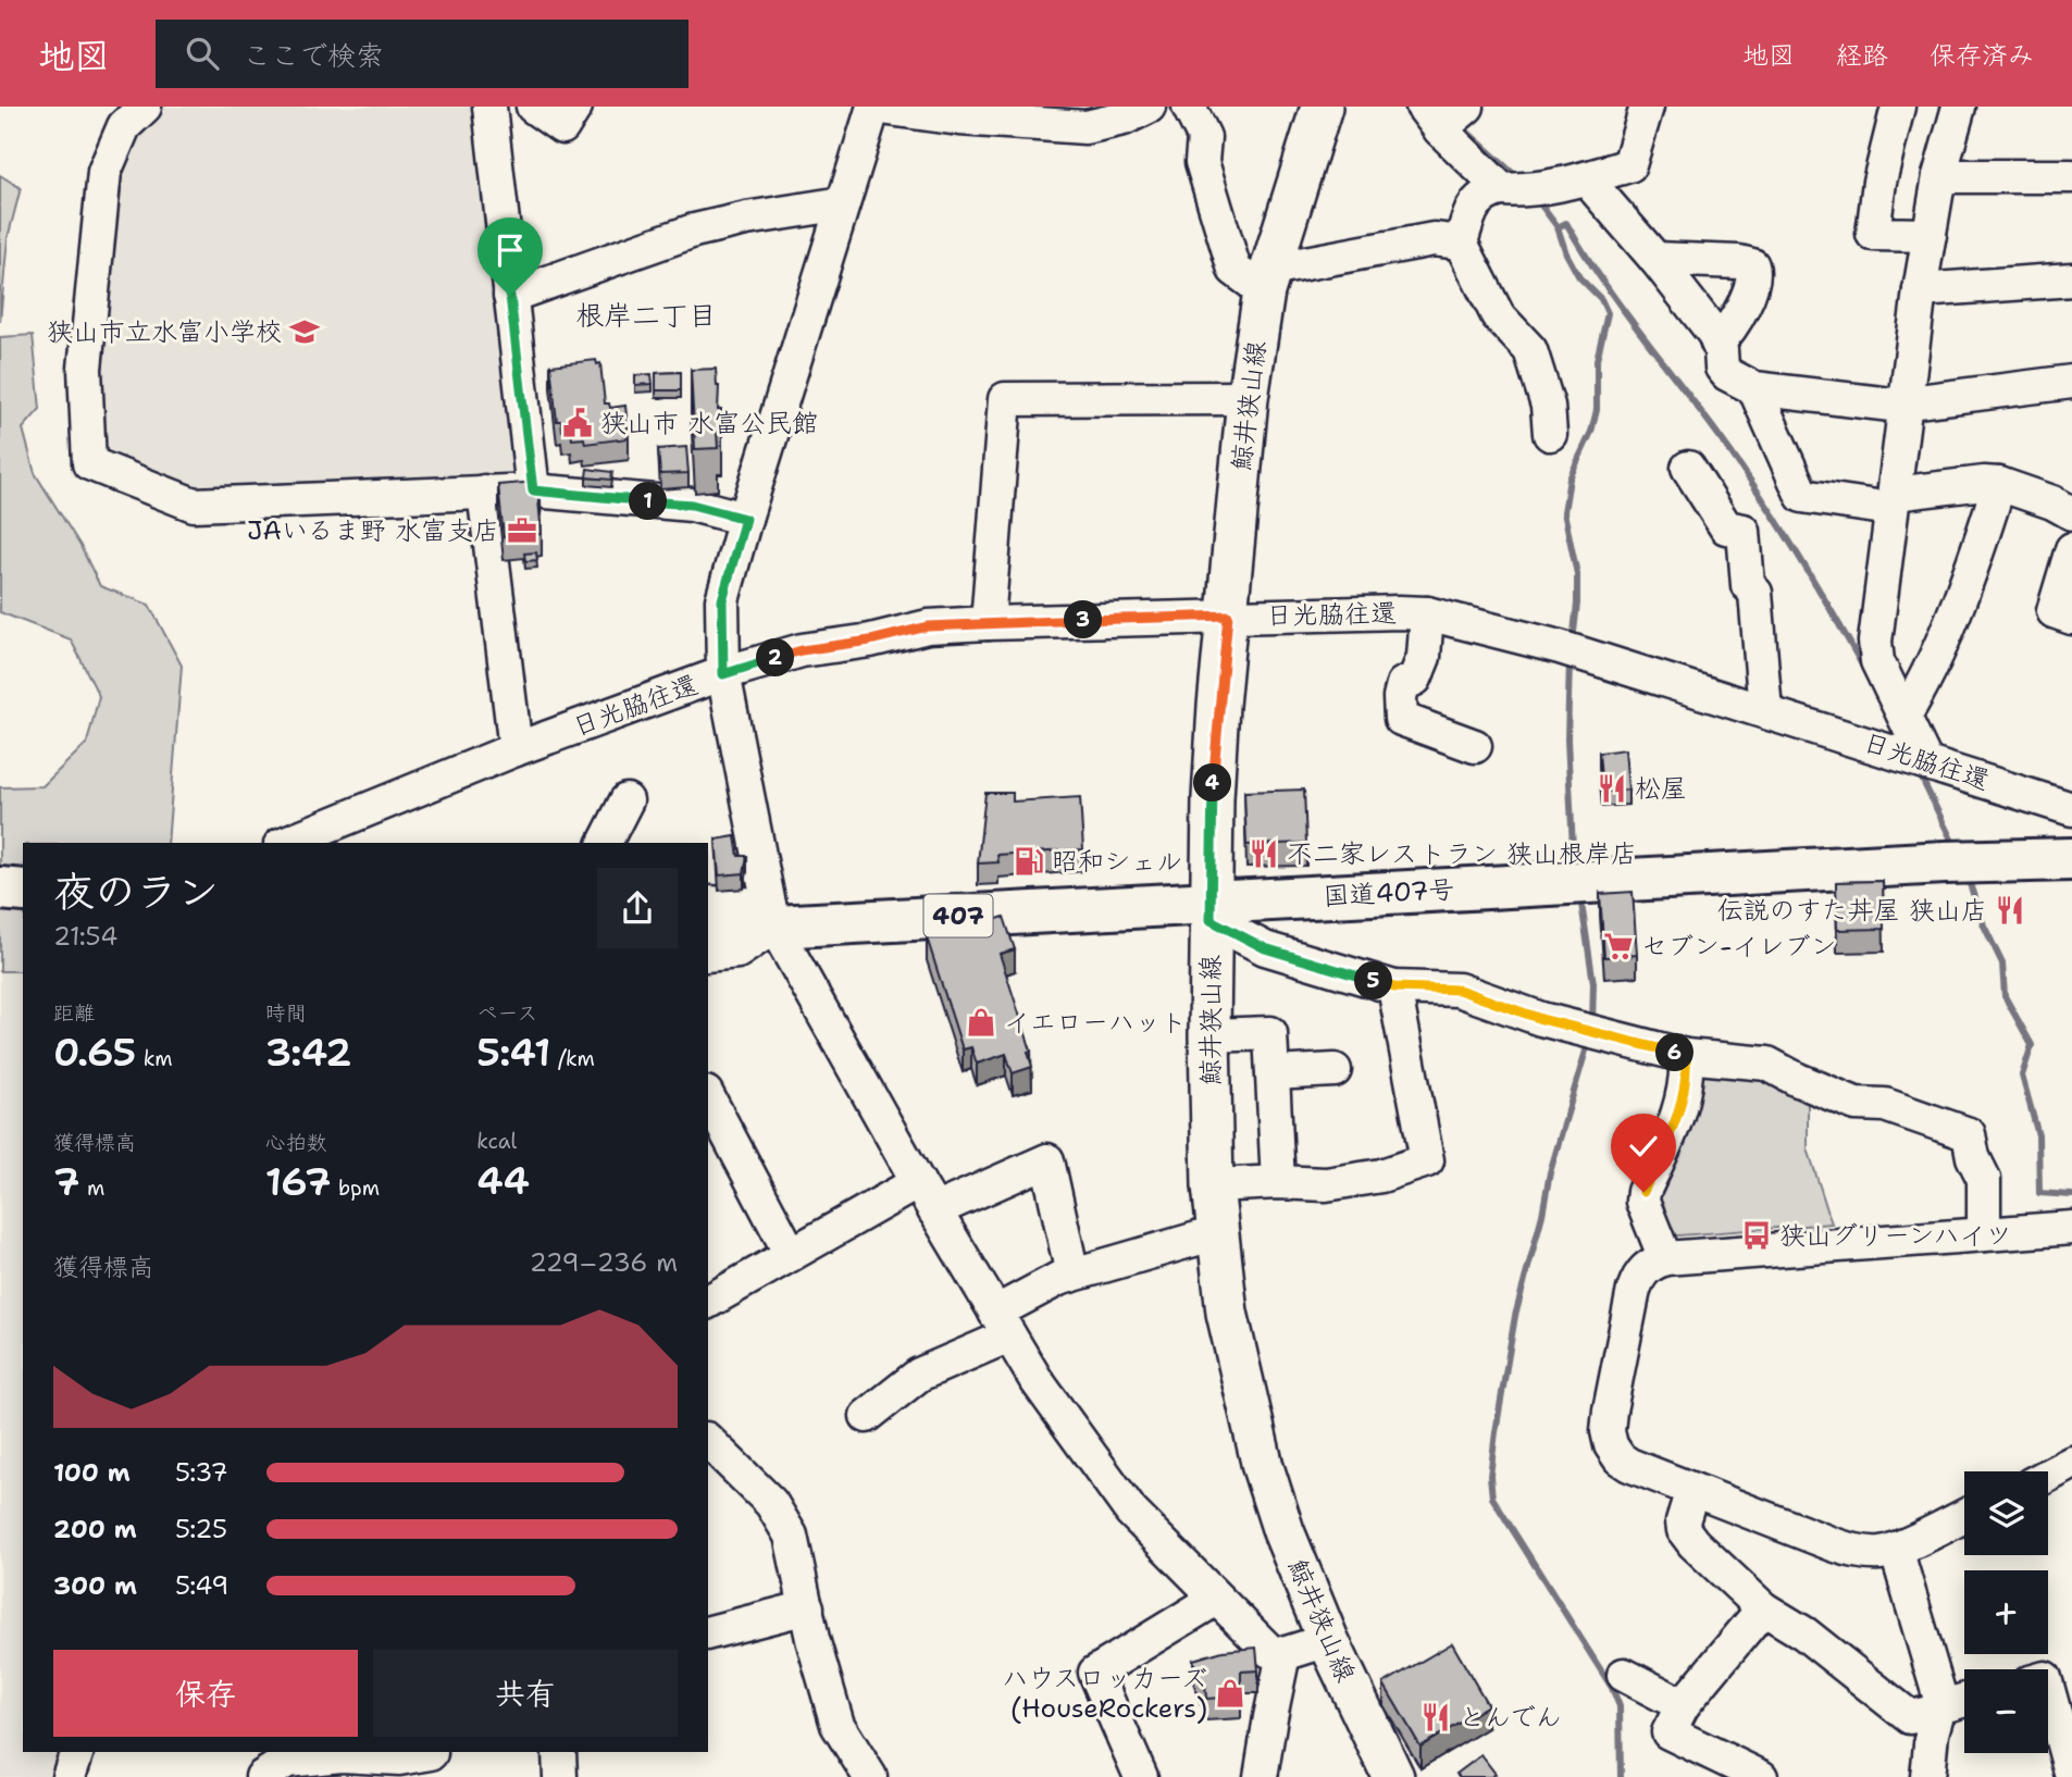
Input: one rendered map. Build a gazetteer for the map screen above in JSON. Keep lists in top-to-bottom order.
{
  "streets": {
    "highway": ["国道407号", "407"],
    "main road": ["鯨井狭山線"],
    "street": ["日光脇往還"]
  },
  "crossings": [
    ["鯨井狭山線", "日光脇往還"],
    ["鯨井狭山線", "国道407号"]
  ],
  "districts": ["根岸二丁目"],
  "places": {
    "school or university": ["狭山市立水富小学校"],
    "public building": ["狭山市 水富公民館"],
    "office": ["JAいるま野 水富支店"],
    "restaurant": [
      "松屋",
      "不二家レストラン 狭山根岸店",
      "伝説のすた丼屋 狭山店",
      "とんでん"
    ],
    "fuel station": ["昭和シェル"],
    "supermarket": ["セブン-イレブン"],
    "shop": ["イエローハット", "ハウスロッカーズ (HouseRockers)"],
    "bus stop": ["狭山グリーンハイツ"]
  },
  "page": {
    "header": "地図",
    "search": "ここで検索",
    "nav": ["地図", "経路", "保存済み"],
    "pins": [
      "1",
      "3",
      "2",
      "4",
      "5",
      "6"
    ],
    "heading": ["夜のラン", "21:54"],
    "stats": [
      ["距離", "0.65 km"],
      ["時間", "3:42"],
      ["ペース", "5:41 /km"],
      ["獲得標高", "7 m"],
      ["心拍数", "167 bpm"],
      ["kcal", "44"]
    ],
    "chart": ["獲得標高", "229–236 m"],
    "list": [
      {
        "name": "100 m",
        "note": "5:37"
      },
      {
        "name": "200 m",
        "note": "5:25"
      },
      {
        "name": "300 m",
        "note": "5:49"
      }
    ],
    "map_buttons": ["+", "−"],
    "buttons": ["保存", "共有"]
  }
}
